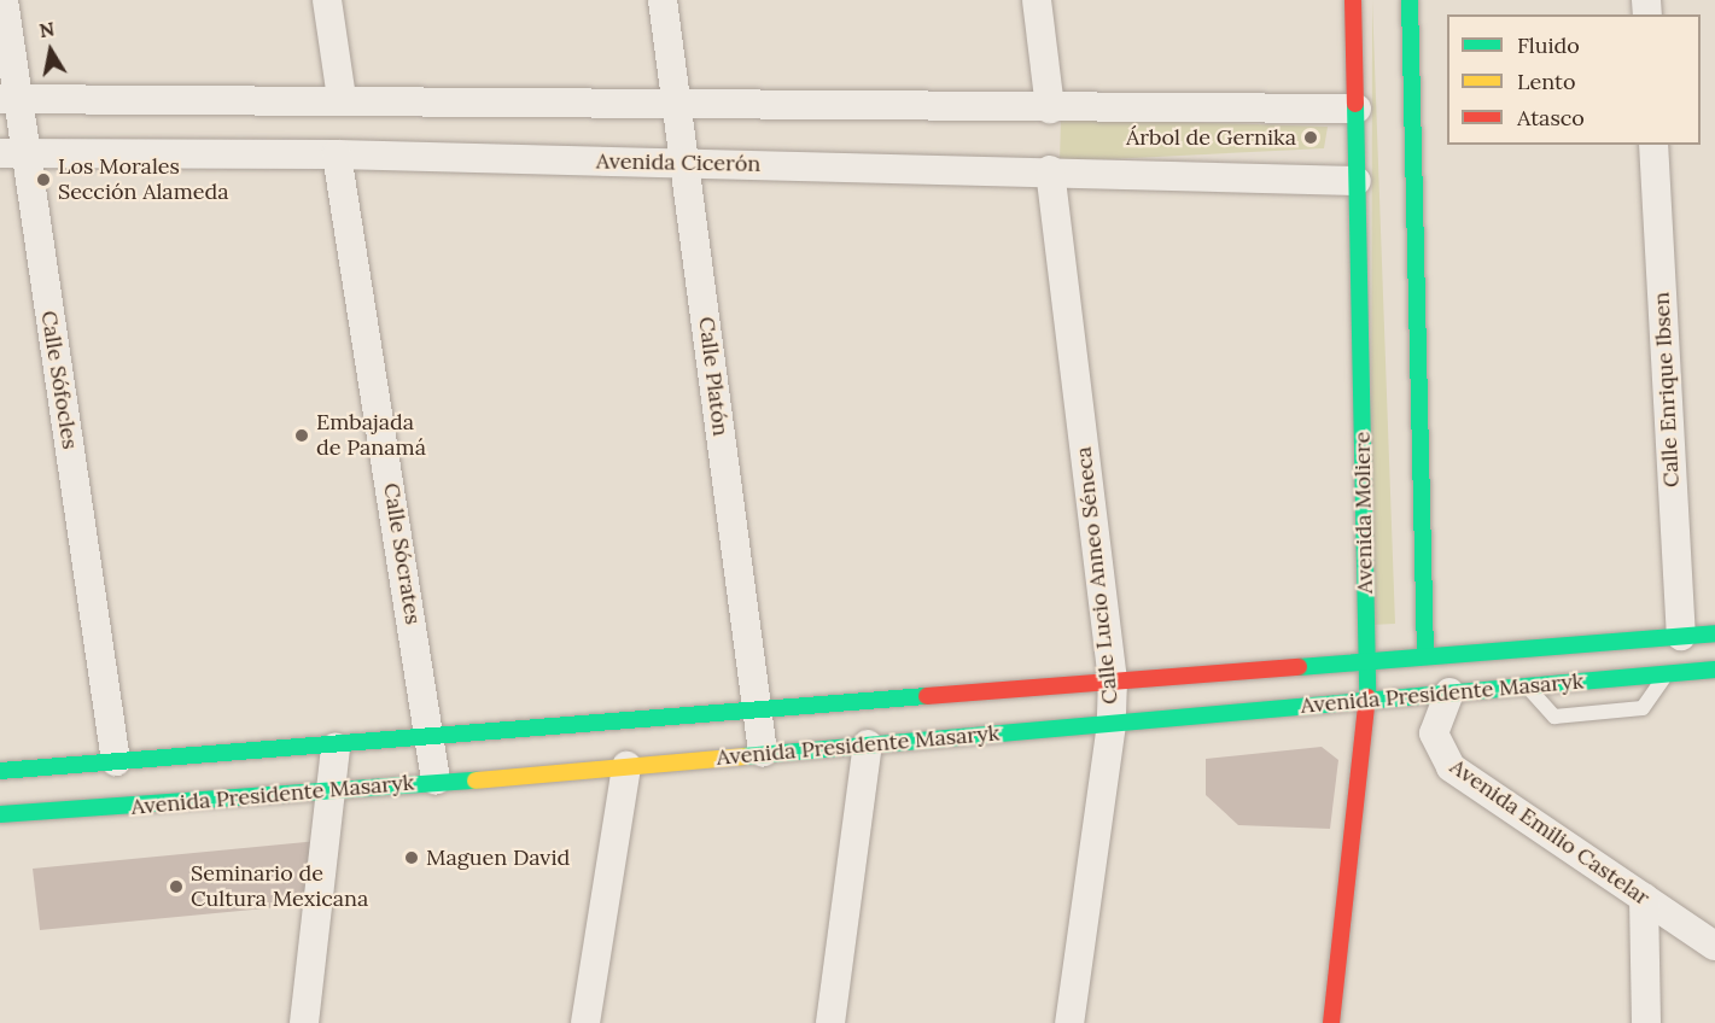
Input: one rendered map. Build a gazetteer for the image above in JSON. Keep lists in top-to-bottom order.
{
  "streets": {
    "street": [
      "Avenida Cicerón",
      "Calle Platón",
      "Calle Sófocles",
      "Calle Enrique Ibsen",
      "Avenida Moliere",
      "Calle Sócrates",
      "Calle Lucio Anneo Séneca",
      "Avenida Presidente Masaryk",
      "Avenida Emilio Castelar"
    ]
  },
  "crossings": [
    ["Avenida Cicerón", "Calle Platón"],
    ["Avenida Cicerón", "Calle Sófocles"],
    ["Avenida Cicerón", "Avenida Moliere"],
    ["Avenida Cicerón", "Calle Sócrates"],
    ["Avenida Cicerón", "Calle Lucio Anneo Séneca"],
    ["Calle Platón", "Avenida Presidente Masaryk"],
    ["Calle Sófocles", "Avenida Presidente Masaryk"],
    ["Calle Enrique Ibsen", "Avenida Presidente Masaryk"],
    ["Avenida Moliere", "Avenida Presidente Masaryk"],
    ["Calle Sócrates", "Avenida Presidente Masaryk"],
    ["Calle Lucio Anneo Séneca", "Avenida Presidente Masaryk"],
    ["Avenida Presidente Masaryk", "Avenida Emilio Castelar"]
  ],
  "places": [
    "Árbol de Gernika",
    "Los Morales Sección Alameda",
    "Embajada de Panamá",
    "Maguen David",
    "Seminario de Cultura Mexicana"
  ],
  "legend": ["Fluido", "Lento", "Atasco"],
  "north": "top"
}
